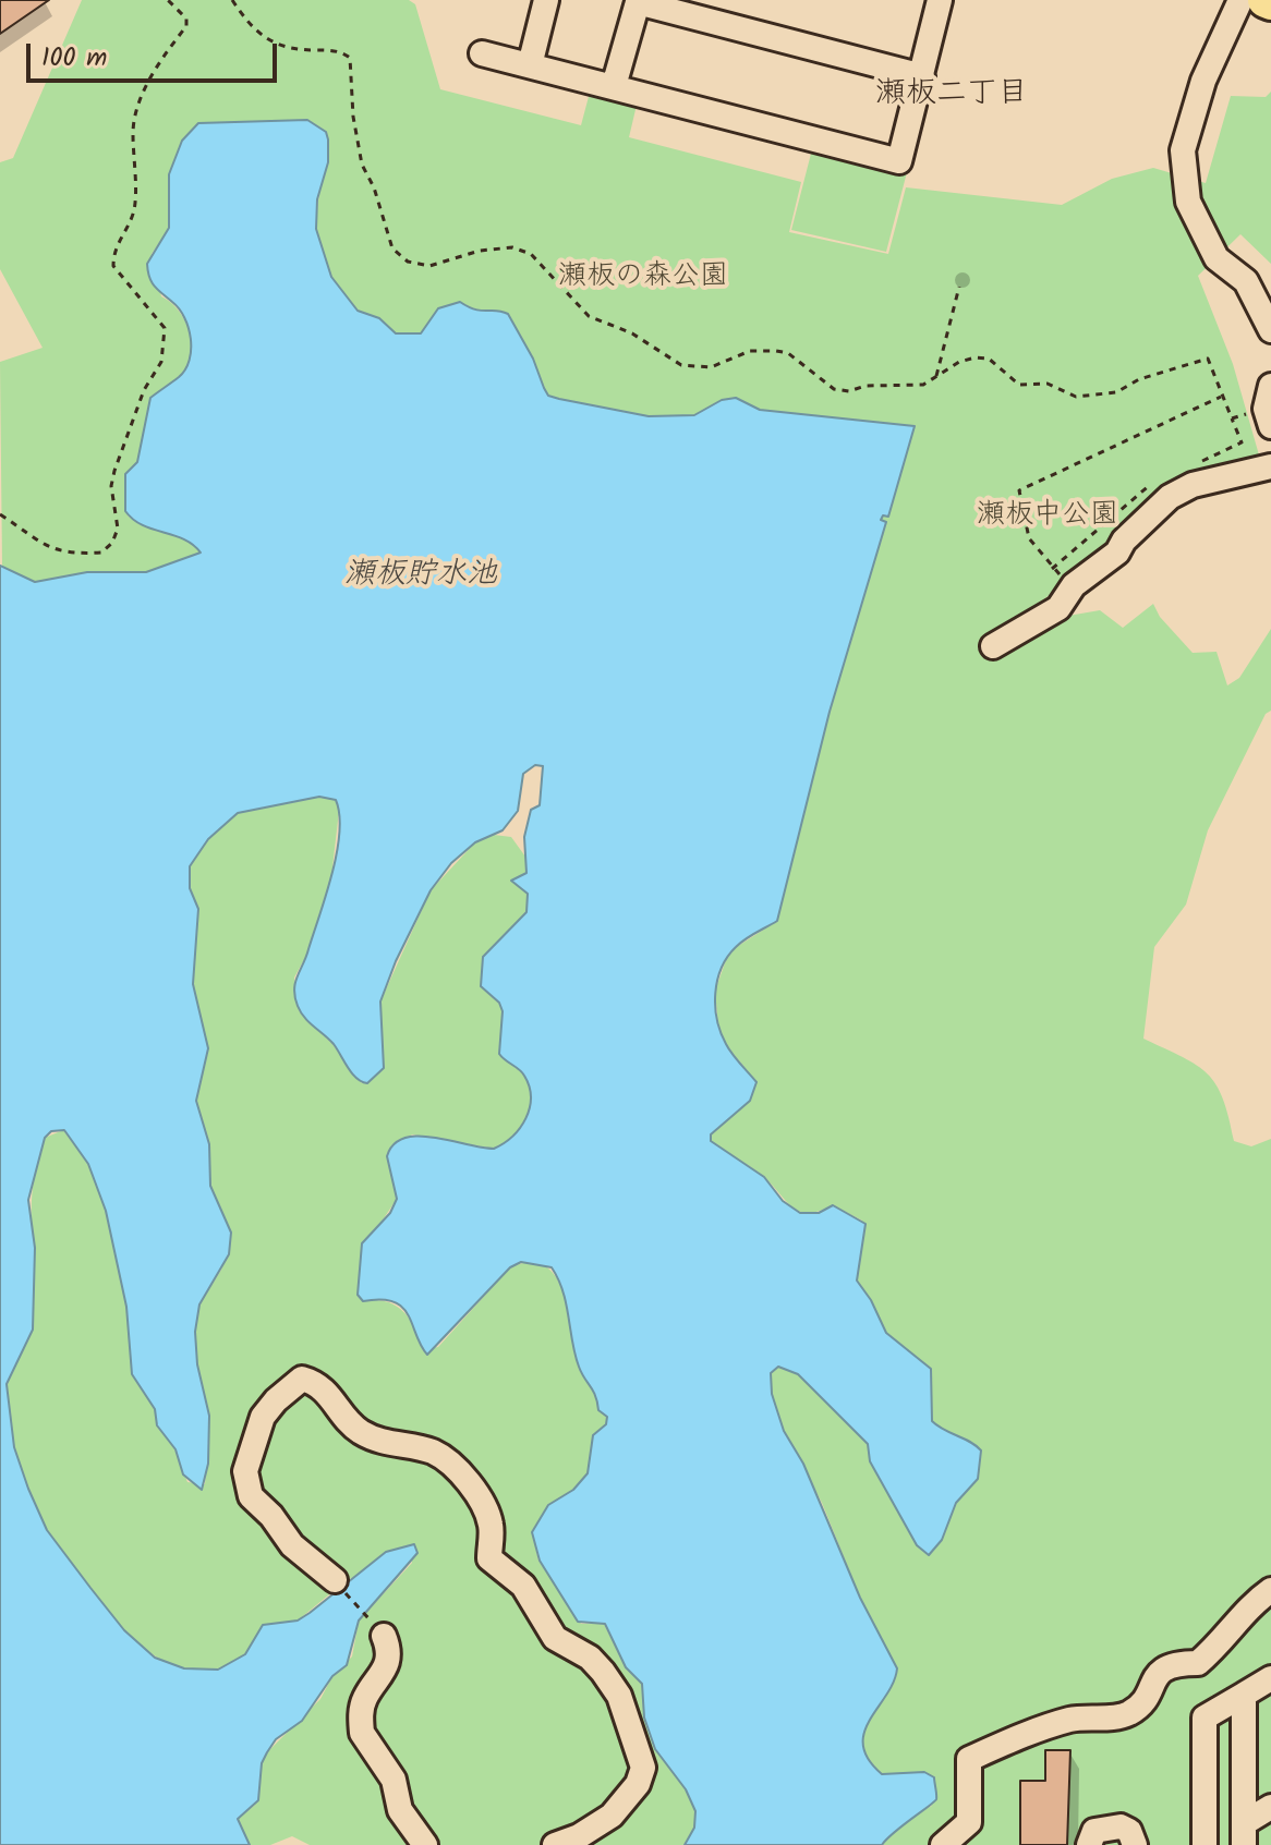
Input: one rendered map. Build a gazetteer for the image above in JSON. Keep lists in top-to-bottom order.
{
  "districts": ["瀬板二丁目"],
  "water": ["瀬板貯水池"],
  "parks": ["瀬板の森公園", "瀬板中公園"],
  "scale_bar": "100 m"
}
